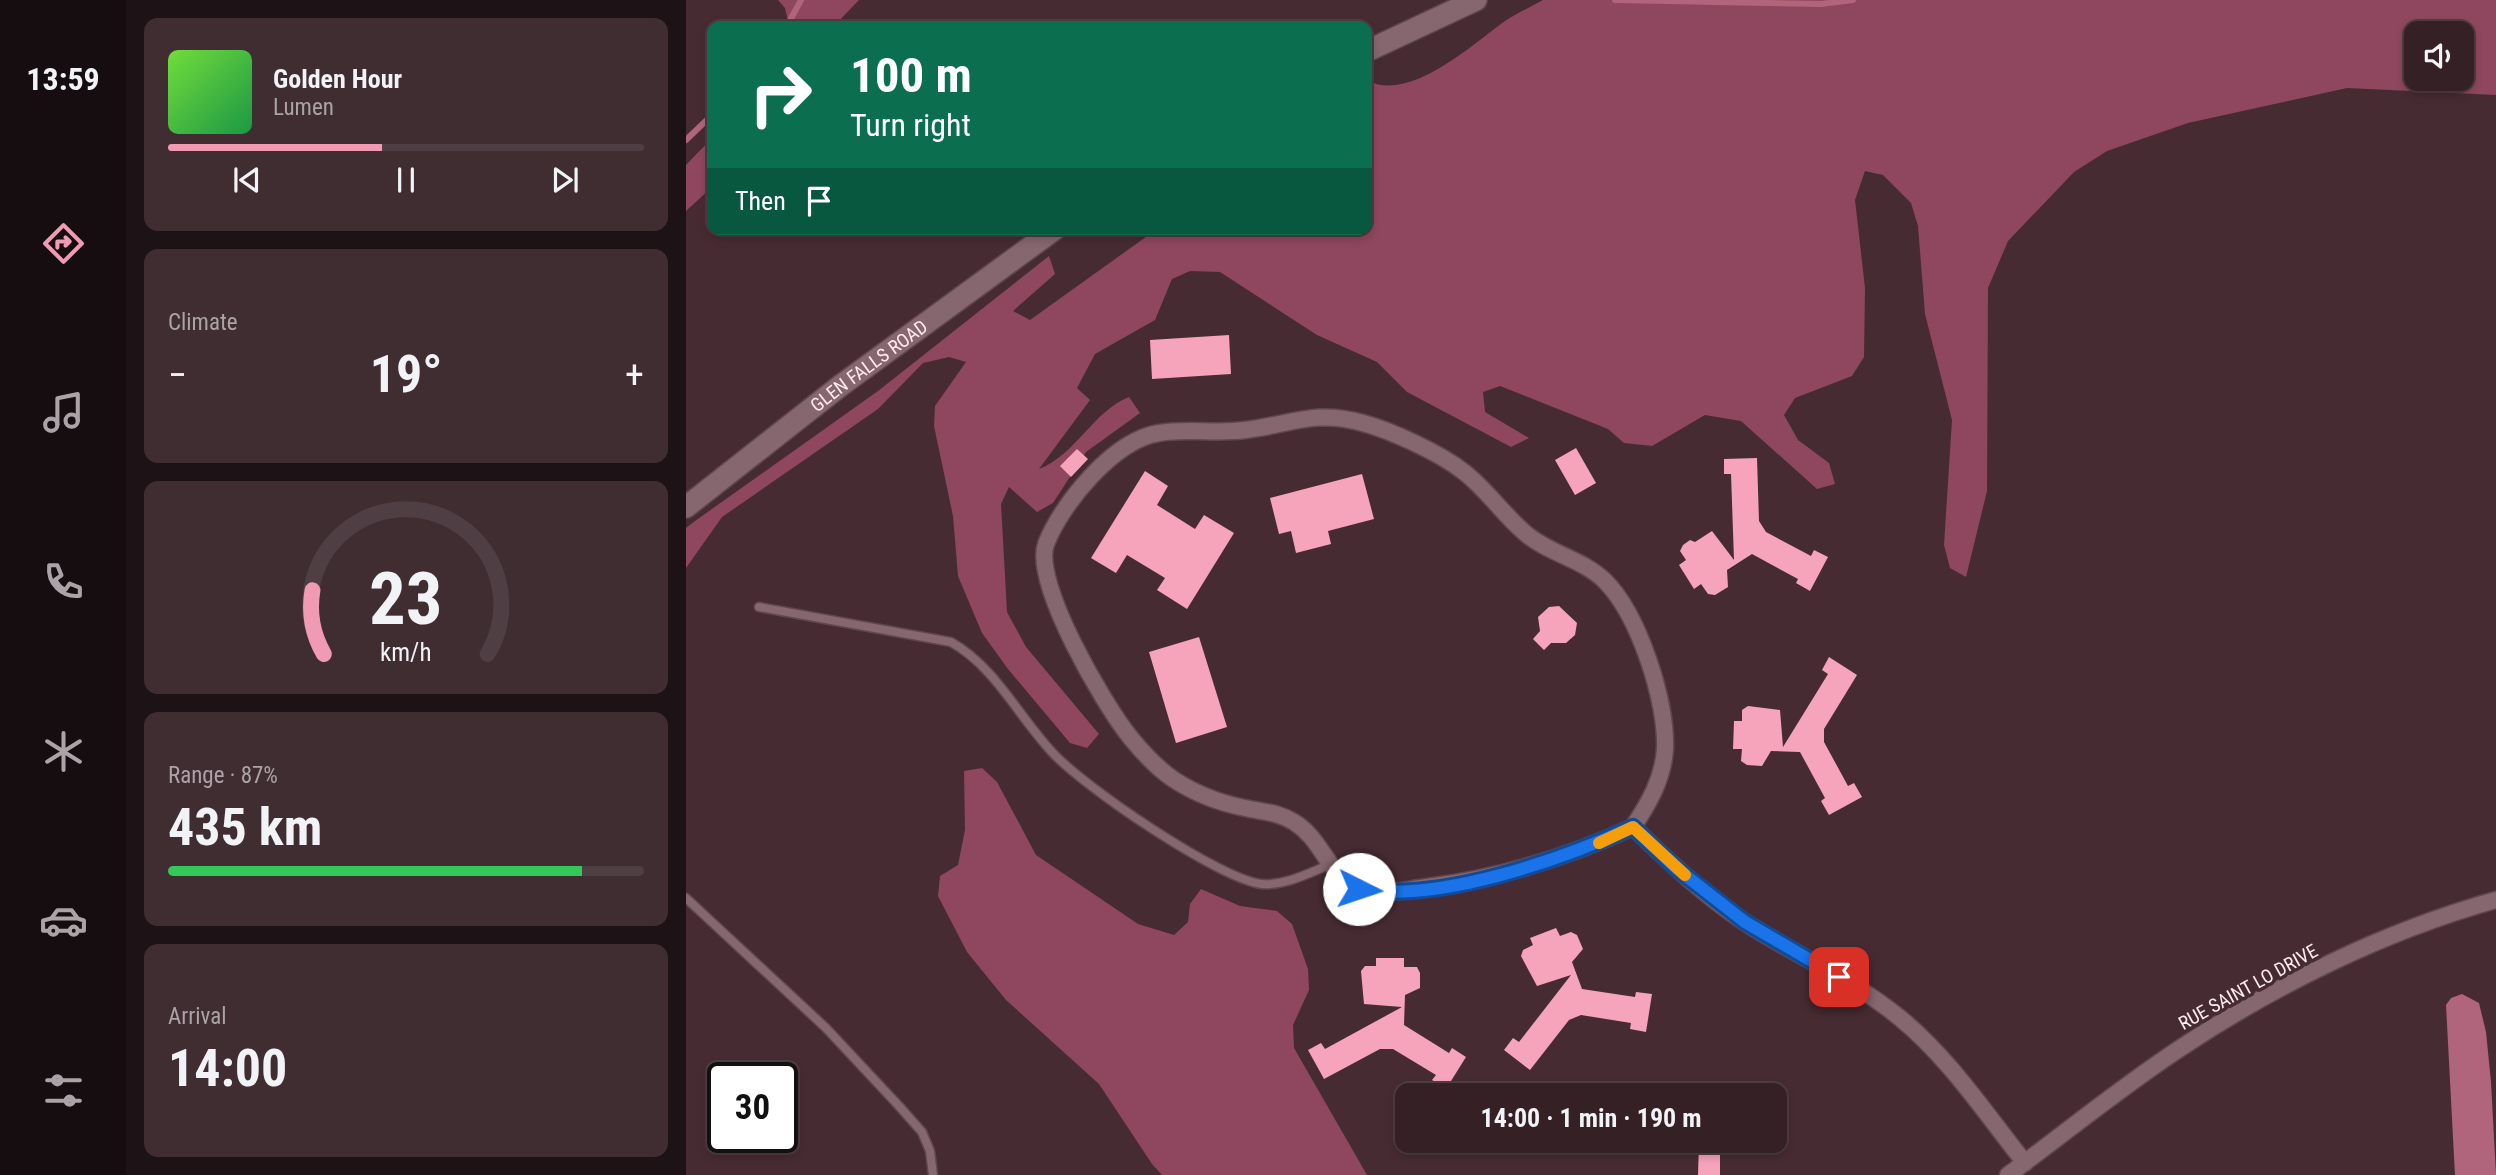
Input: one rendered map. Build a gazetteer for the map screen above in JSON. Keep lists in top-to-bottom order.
{
  "streets": {
    "street": ["GLEN FALLS ROAD", "RUE SAINT LO DRIVE"]
  },
  "page": {
    "tabs": "13:59",
    "turn": ["100 m", "Turn right"],
    "song": ["Golden Hour", "Lumen"],
    "then": "Then",
    "tile": [
      "Climate",
      ["Range · 87%", "435 km"],
      ["Arrival", "14:00"]
    ],
    "heat": ["−", "19°", "+"],
    "limit": "30",
    "trip": "14:00 · 1 min · 190 m",
    "gauge": ["23", "km/h"]
  }
}
